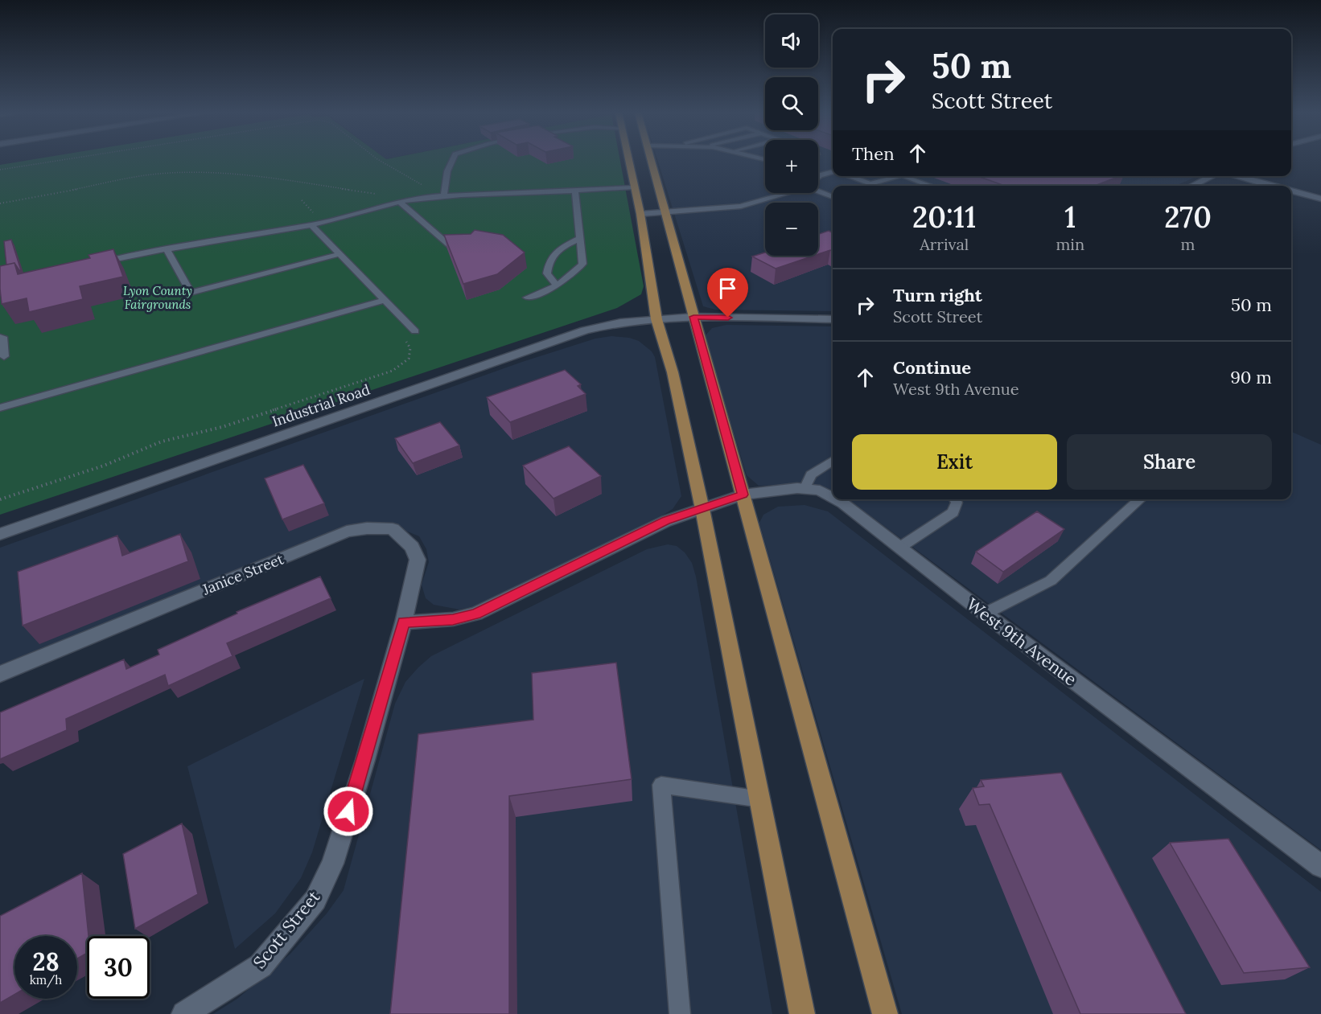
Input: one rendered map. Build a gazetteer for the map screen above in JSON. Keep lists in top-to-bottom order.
{
  "streets": {
    "street": [
      "Industrial Road",
      "Janice Street",
      "West 9th Avenue",
      "Scott Street"
    ]
  },
  "crossings": [
    ["Janice Street", "Scott Street"]
  ],
  "parks": ["Lyon County Fairgrounds"],
  "page": {
    "map_buttons": ["+", "−"],
    "turn": ["50 m", "Scott Street"],
    "then": "Then",
    "eta": [
      "20:11",
      "Arrival",
      "1",
      "min",
      "270",
      "m"
    ],
    "list": [
      {
        "name": "Turn right",
        "note": "Scott Street",
        "value": "50 m"
      },
      {
        "name": "Continue",
        "note": "West 9th Avenue",
        "value": "90 m"
      }
    ],
    "buttons": ["Exit", "Share"],
    "speed": "28 km/h",
    "limit": "30"
  }
}
